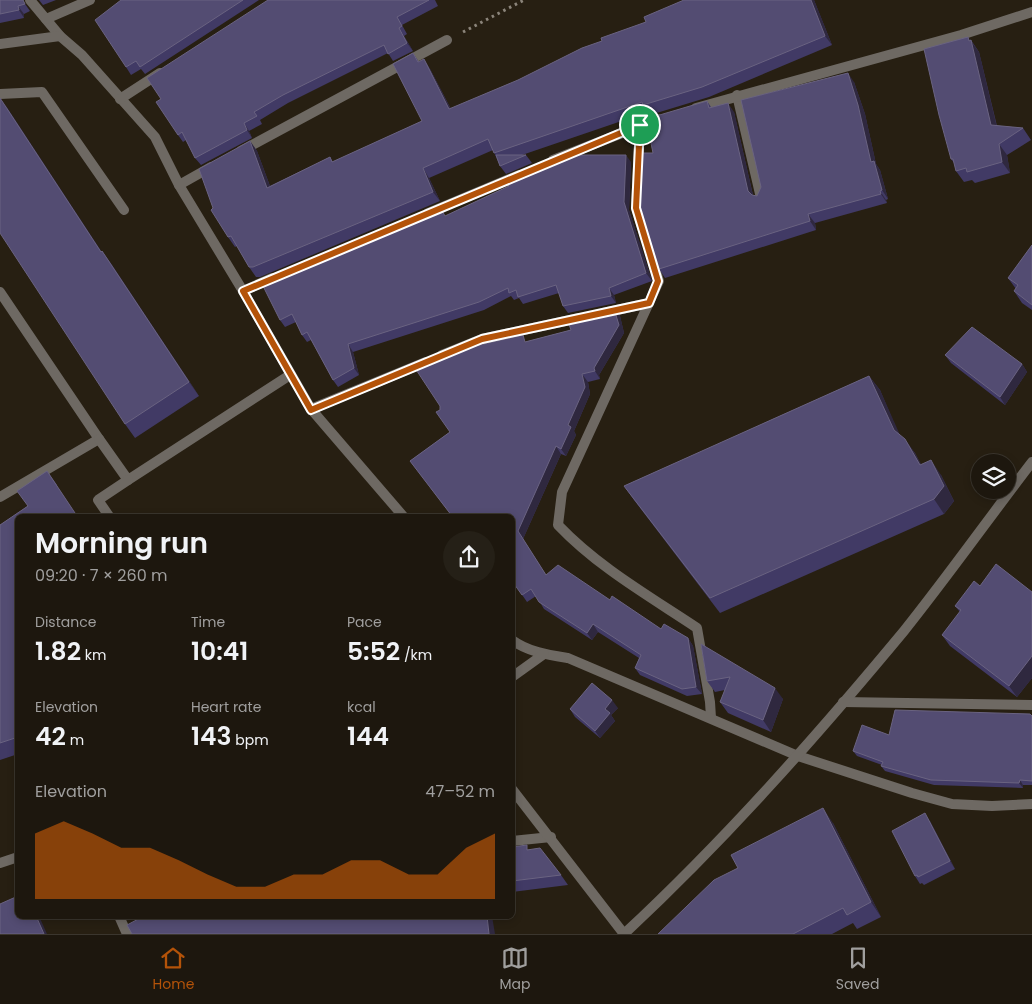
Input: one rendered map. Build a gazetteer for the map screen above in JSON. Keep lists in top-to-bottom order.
{
  "page": {
    "heading": ["Morning run", "09:20 · 7 × 260 m"],
    "stats": [
      ["Distance", "1.82 km"],
      ["Time", "10:41"],
      ["Pace", "5:52 /km"],
      ["Elevation", "42 m"],
      ["Heart rate", "143 bpm"],
      ["kcal", "144"]
    ],
    "chart": ["Elevation", "47–52 m"],
    "tabs": ["Home", "Map", "Saved"]
  }
}
